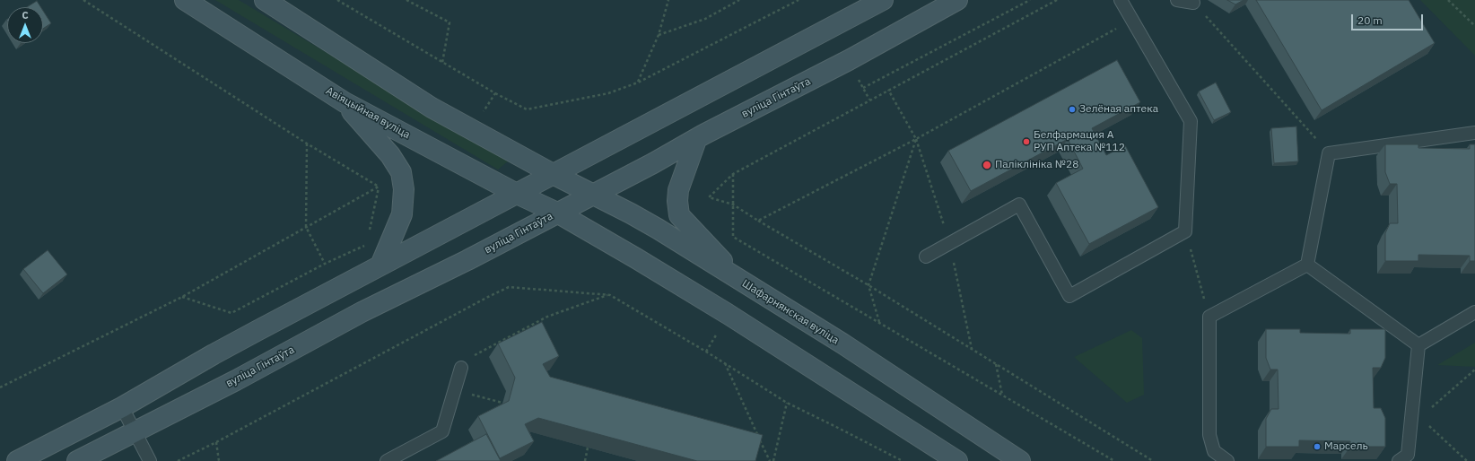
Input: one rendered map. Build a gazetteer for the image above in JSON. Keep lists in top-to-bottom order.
{
  "streets": {
    "main road": ["вуліца Гінтаўта", "Авіяцыйная вуліца", "Шафарнянская вуліца"]
  },
  "crossings": [
    ["вуліца Гінтаўта", "Авіяцыйная вуліца"],
    ["вуліца Гінтаўта", "Шафарнянская вуліца"]
  ],
  "places": [
    "Зелёная аптека",
    "Белфармация А РУП Аптека №112",
    "Паліклініка №28",
    "Марсель"
  ],
  "scale_bar": "20 m",
  "north": "top"
}
